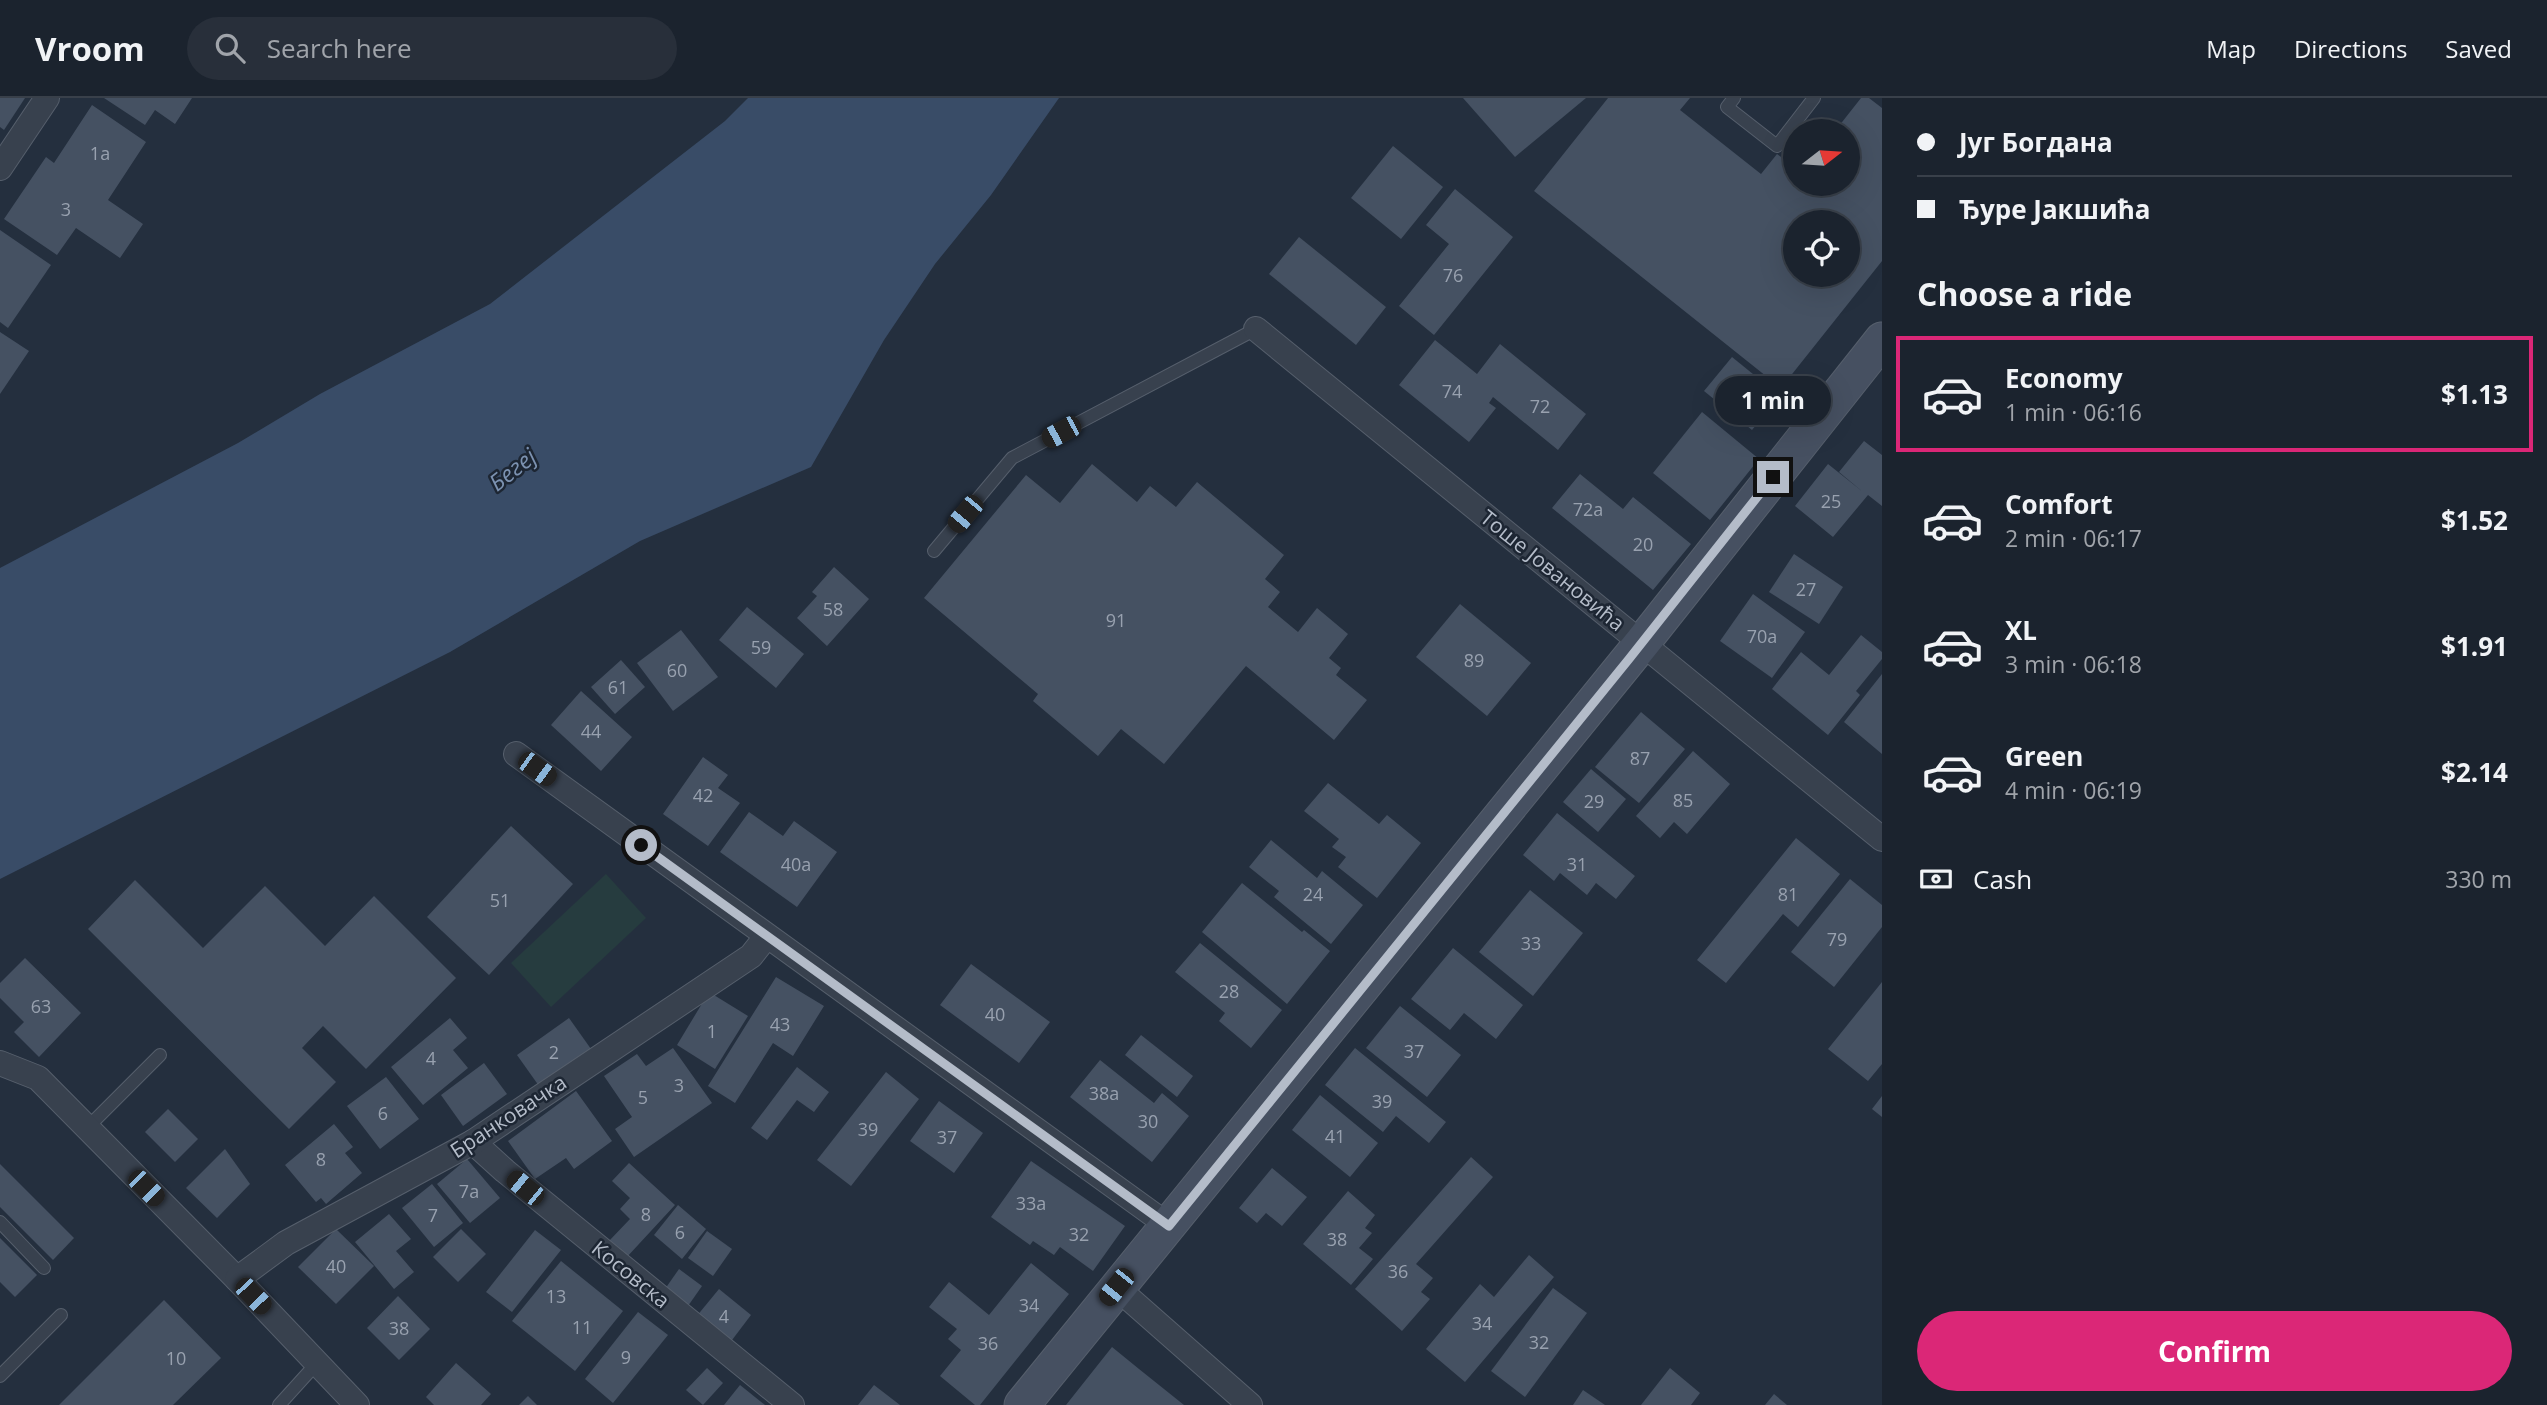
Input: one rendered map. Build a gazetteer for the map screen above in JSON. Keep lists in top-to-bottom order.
{
  "streets": {
    "street": ["Тоше Јовановића", "Бранковачка", "Косовска"]
  },
  "crossings": [
    ["Бранковачка", "Косовска"]
  ],
  "water": ["Бегеј"],
  "house_numbers": [
    "1a",
    "3",
    "76",
    "74",
    "72",
    "25",
    "72a",
    "20",
    "27",
    "58",
    "91",
    "70a",
    "59",
    "89",
    "60",
    "61",
    "44",
    "87",
    "42",
    "85",
    "29",
    "40a",
    "31",
    "24",
    "81",
    "51",
    "79",
    "33",
    "28",
    "63",
    "40",
    "43",
    "1",
    "37",
    "2",
    "4",
    "3",
    "38a",
    "5",
    "39",
    "6",
    "30",
    "39",
    "41",
    "37",
    "8",
    "7a",
    "33a",
    "8",
    "7",
    "6",
    "32",
    "38",
    "40",
    "36",
    "13",
    "34",
    "4",
    "34",
    "11",
    "38",
    "32",
    "36",
    "9",
    "10"
  ],
  "north": "right",
  "page": {
    "header": "Vroom",
    "search": "Search here",
    "nav": ["Map", "Directions", "Saved"],
    "banner": ["Југ Богдана", "Ђуре Јакшића"],
    "heading": "Choose a ride",
    "list": [
      {
        "name": "Economy",
        "note": "1 min · 06:16",
        "value": "$1.13"
      },
      {
        "name": "Comfort",
        "note": "2 min · 06:17",
        "value": "$1.52"
      },
      {
        "name": "XL",
        "note": "3 min · 06:18",
        "value": "$1.91"
      },
      {
        "name": "Green",
        "note": "4 min · 06:19",
        "value": "$2.14"
      }
    ],
    "bubble": "1 min",
    "pay": ["Cash", "330 m"],
    "buttons": "Confirm"
  }
}
